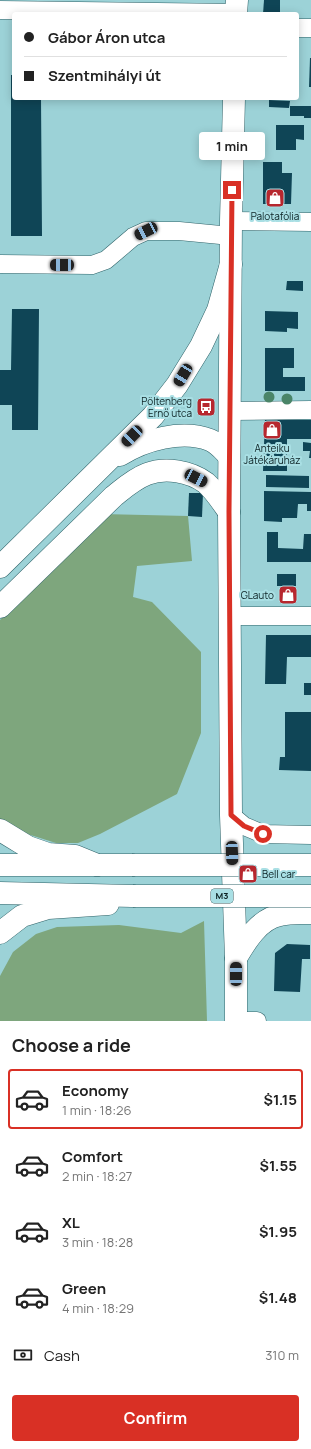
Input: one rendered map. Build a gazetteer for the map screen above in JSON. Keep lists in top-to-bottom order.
{
  "streets": {
    "main road": ["M3"]
  },
  "places": {
    "shop": [
      "Palotafólia",
      "Anteiku Játékáruház",
      "GLauto",
      "Bell car"
    ],
    "bus stop": ["Pöltenberg Ernő utca"]
  },
  "page": {
    "banner": ["Gábor Áron utca", "Szentmihályi út"],
    "bubble": "1 min",
    "heading": "Choose a ride",
    "list": [
      {
        "name": "Economy",
        "note": "1 min · 18:26",
        "value": "$1.15"
      },
      {
        "name": "Comfort",
        "note": "2 min · 18:27",
        "value": "$1.55"
      },
      {
        "name": "XL",
        "note": "3 min · 18:28",
        "value": "$1.95"
      },
      {
        "name": "Green",
        "note": "4 min · 18:29",
        "value": "$1.48"
      }
    ],
    "pay": ["Cash", "310 m"],
    "buttons": "Confirm"
  }
}
